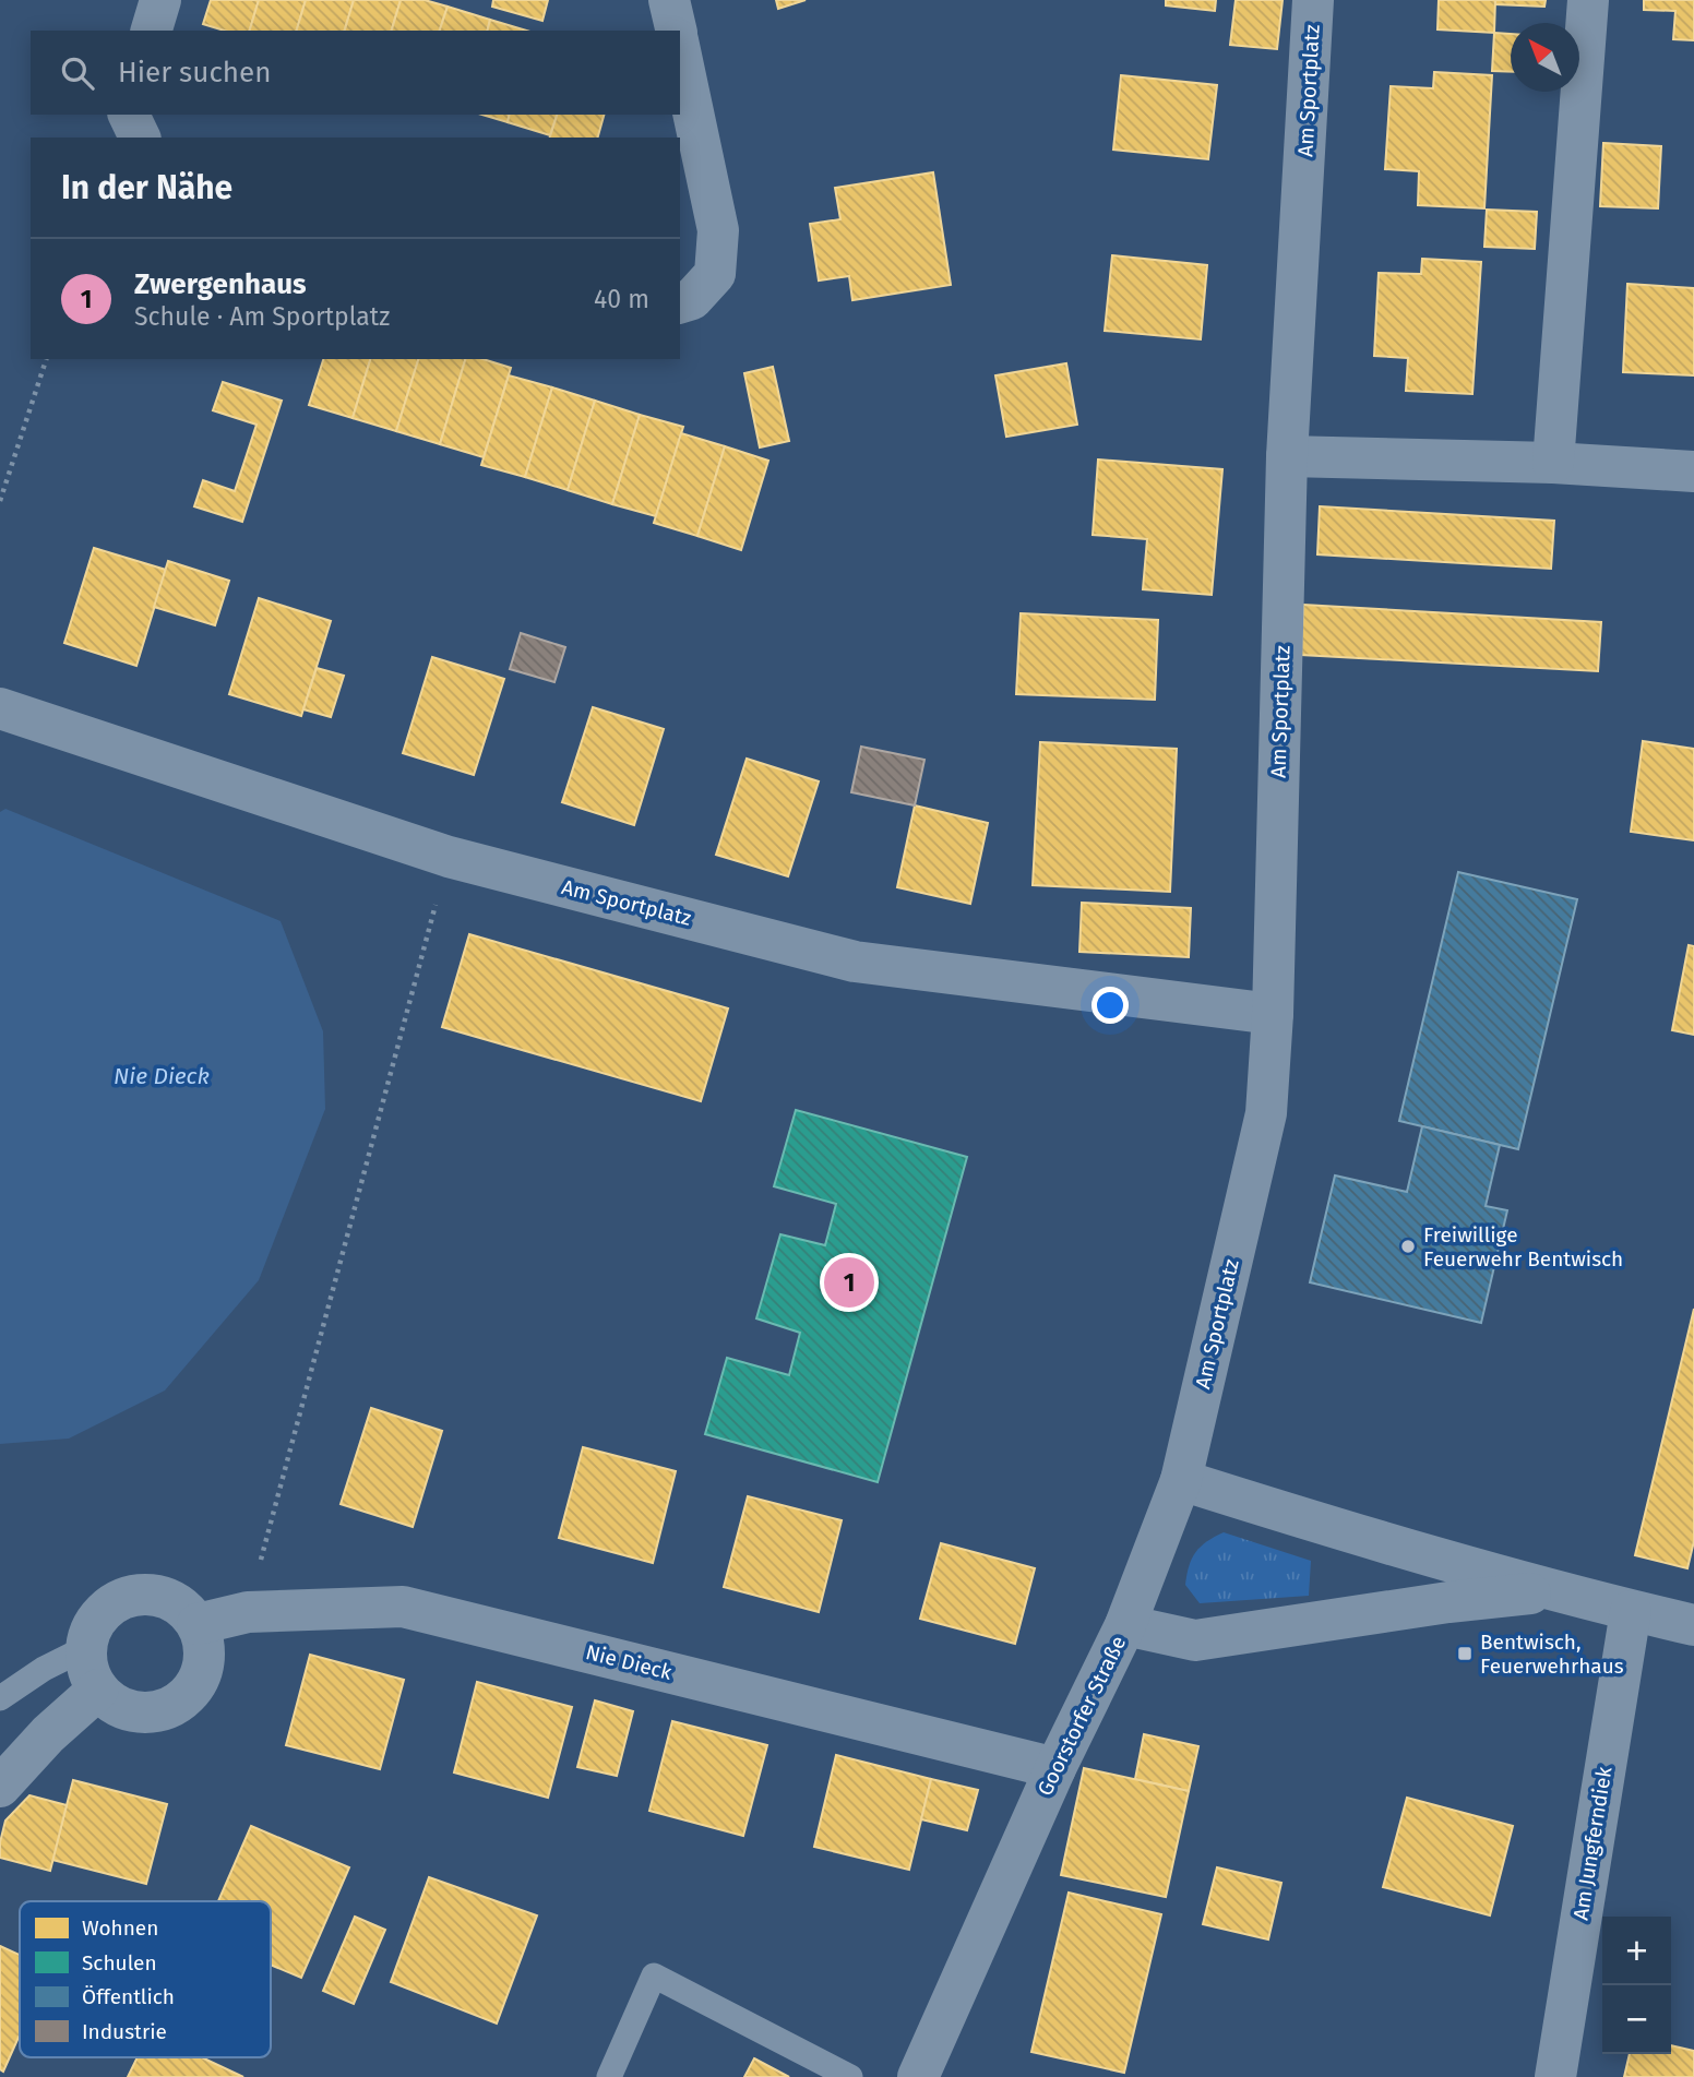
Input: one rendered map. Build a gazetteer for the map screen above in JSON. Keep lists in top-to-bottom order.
{
  "streets": {
    "street": [
      "Am Sportplatz",
      "Nie Dieck",
      "Goorstorfer Straße",
      "Am Jungferndiek"
    ]
  },
  "crossings": [
    ["Am Sportplatz", "Goorstorfer Straße"],
    ["Nie Dieck", "Goorstorfer Straße"],
    ["Goorstorfer Straße", "Am Jungferndiek"]
  ],
  "water": ["Nie Dieck"],
  "places": {
    "other": ["Freiwillige Feuerwehr Bentwisch"],
    "transit": ["Bentwisch, Feuerwehrhaus"]
  },
  "legend": [
    "Wohnen",
    "Schulen",
    "Öffentlich",
    "Industrie"
  ],
  "north": "top left",
  "page": {
    "search": "Hier suchen",
    "heading": "In der Nähe",
    "list": [
      {
        "mark": "1",
        "name": "Zwergenhaus",
        "note": "Schule · Am Sportplatz",
        "value": "40 m"
      }
    ],
    "pins": "1",
    "map_buttons": ["+", "−"]
  }
}
